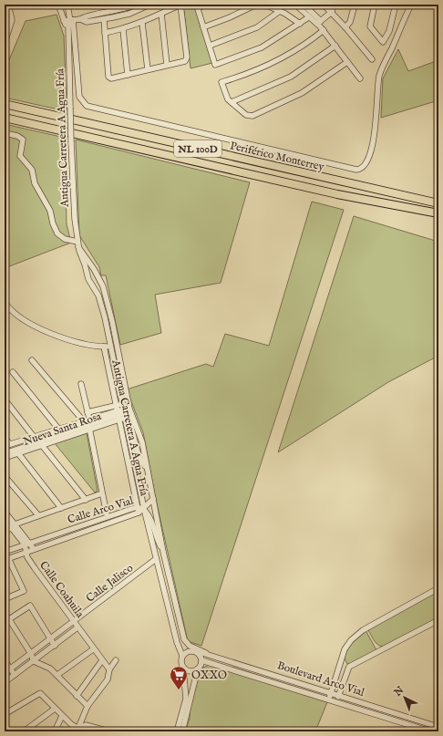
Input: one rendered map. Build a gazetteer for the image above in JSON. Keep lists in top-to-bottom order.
{
  "streets": {
    "highway": ["NL 100D", "Periférico Monterrey"],
    "street": [
      "Antigua Carretera A Agua Fría",
      "Nueva Santa Rosa",
      "Calle Arco Vial",
      "Calle Jalisco",
      "Calle Coahuila",
      "Boulevard Arco Vial"
    ]
  },
  "crossings": [
    ["Antigua Carretera A Agua Fría", "Nueva Santa Rosa"],
    ["Antigua Carretera A Agua Fría", "Calle Arco Vial"],
    ["Antigua Carretera A Agua Fría", "Calle Jalisco"],
    ["Antigua Carretera A Agua Fría", "Boulevard Arco Vial"],
    ["Calle Arco Vial", "Calle Coahuila"],
    ["Calle Jalisco", "Calle Coahuila"]
  ],
  "places": {
    "supermarket": ["OXXO"]
  },
  "north": "top left"
}
